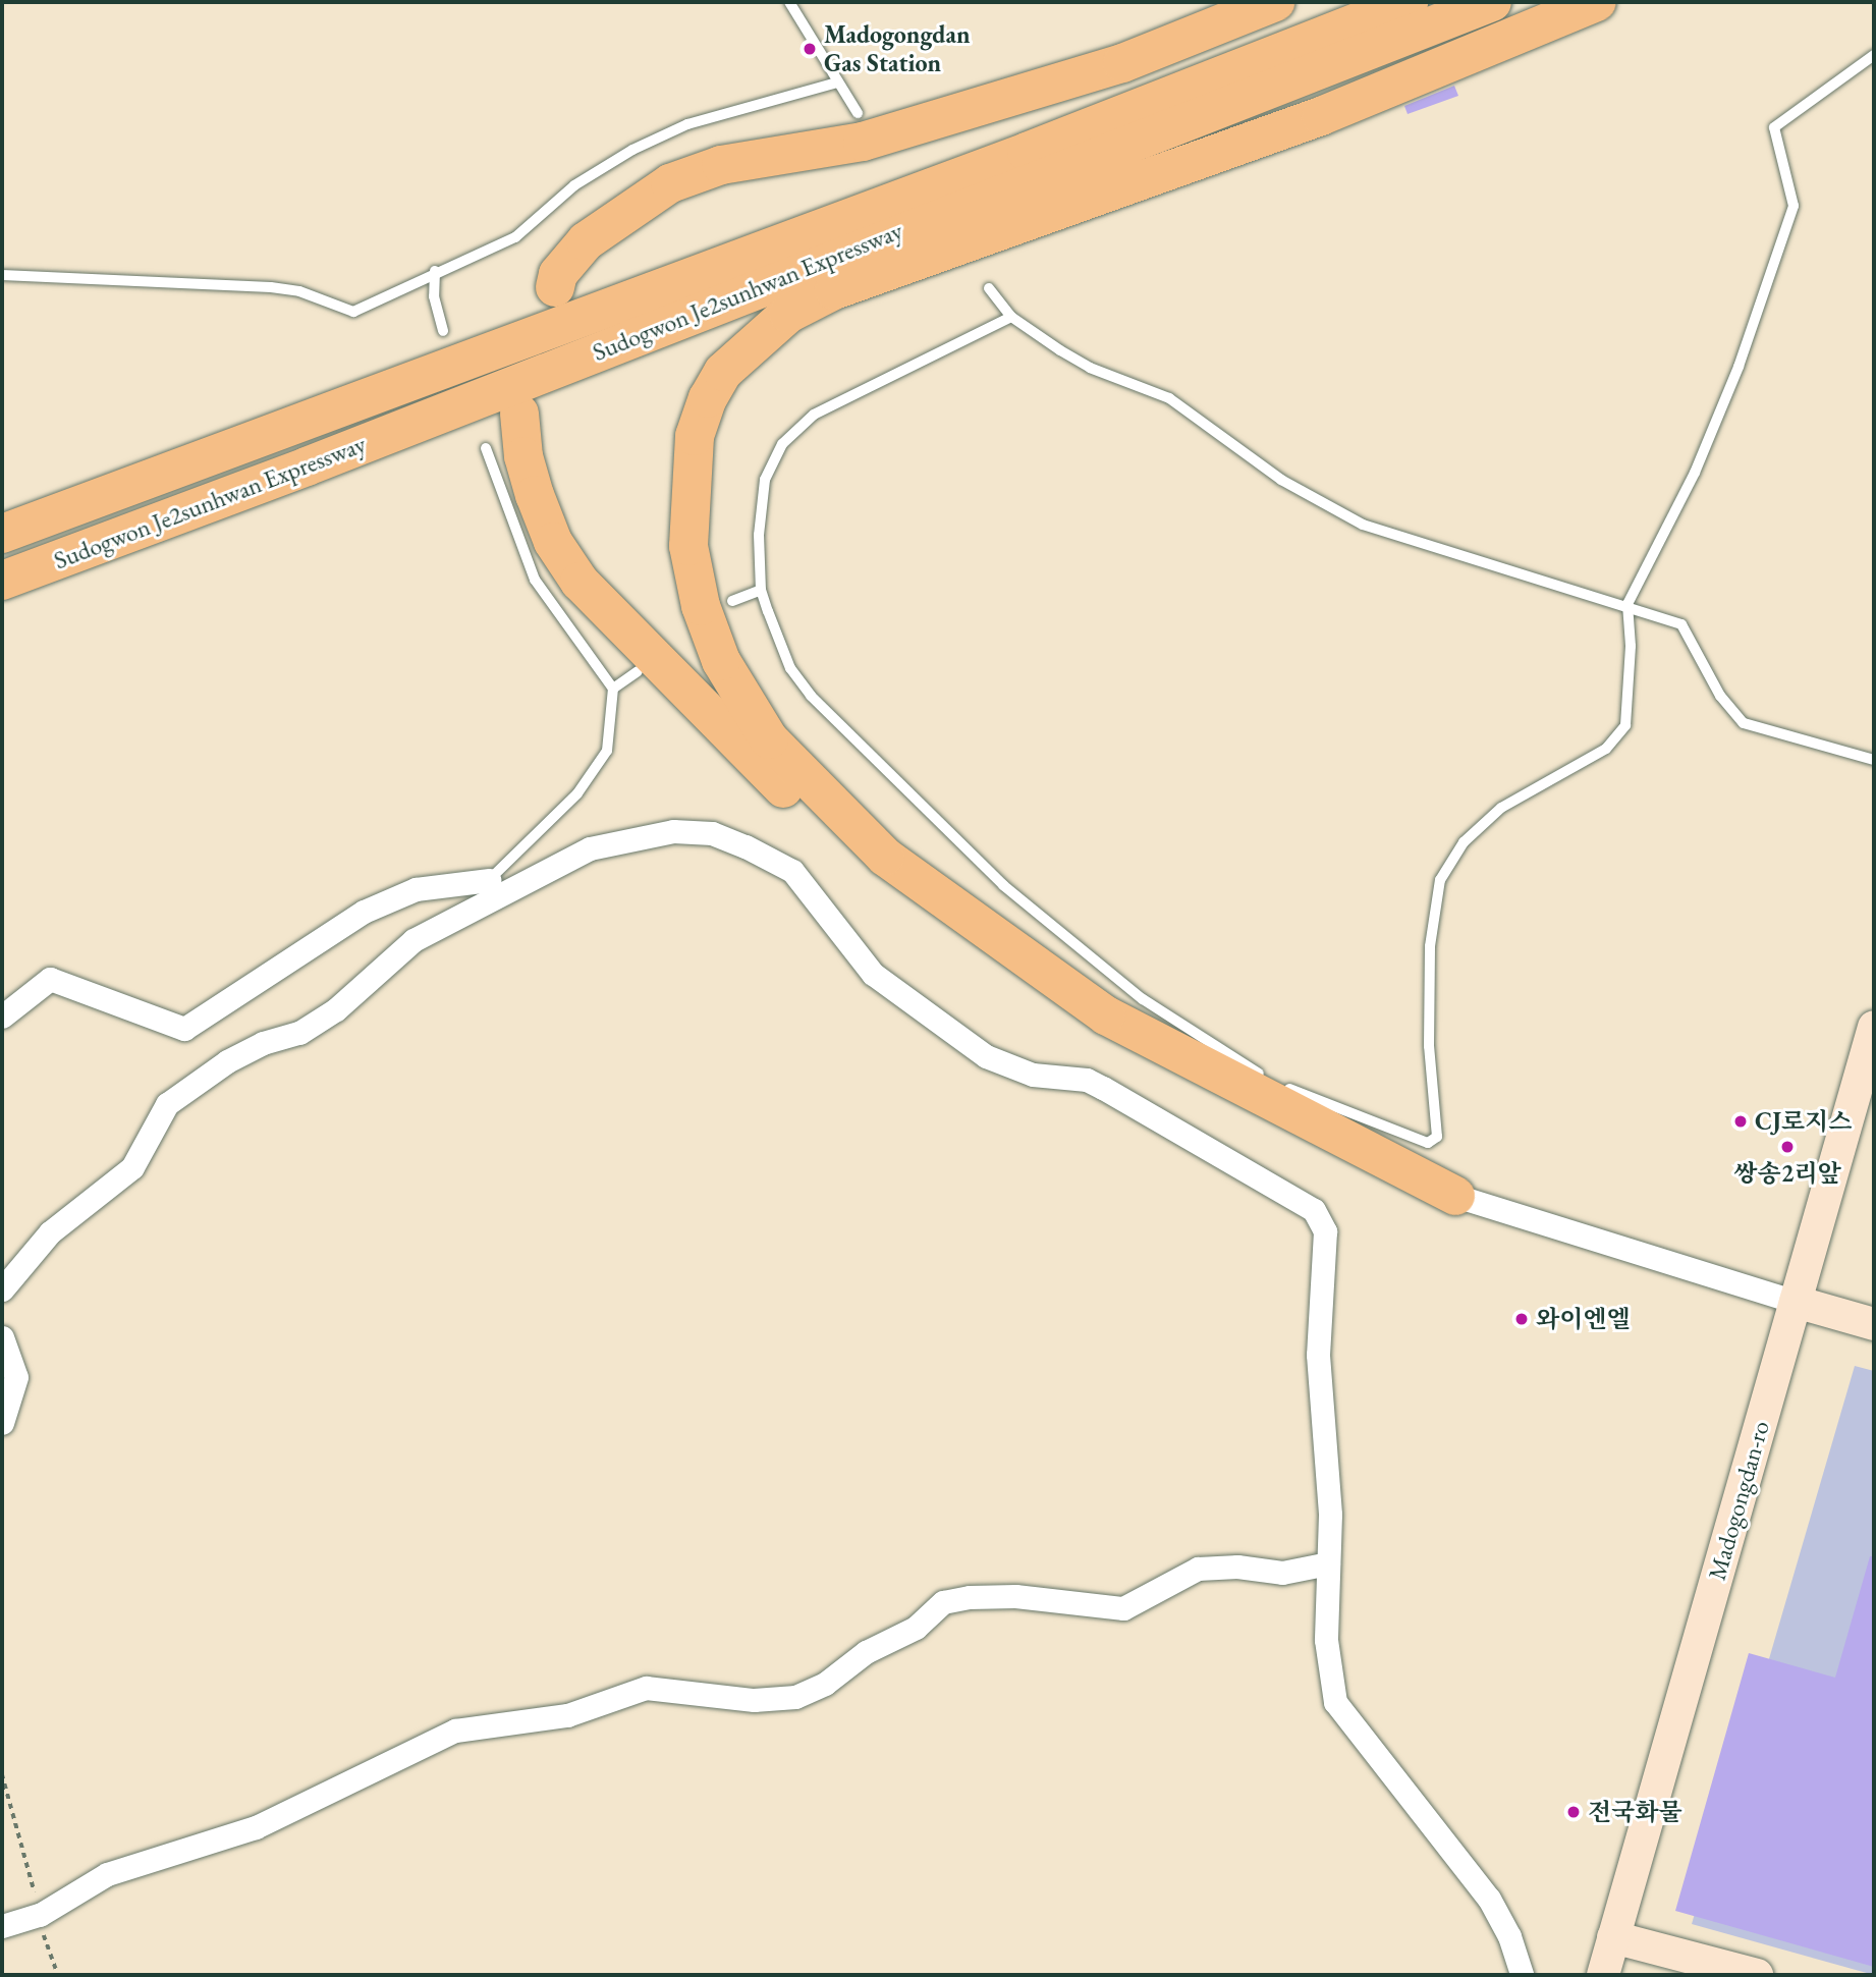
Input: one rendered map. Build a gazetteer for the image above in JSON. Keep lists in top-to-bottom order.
{
  "streets": {
    "highway": ["Sudogwon Je2sunhwan Expressway"],
    "main road": ["Madogongdan-ro"]
  },
  "places": [
    "Madogongdan Gas Station",
    "CJ로지스",
    "쌍송2리앞",
    "와이엔엘",
    "전국화물"
  ]
}
